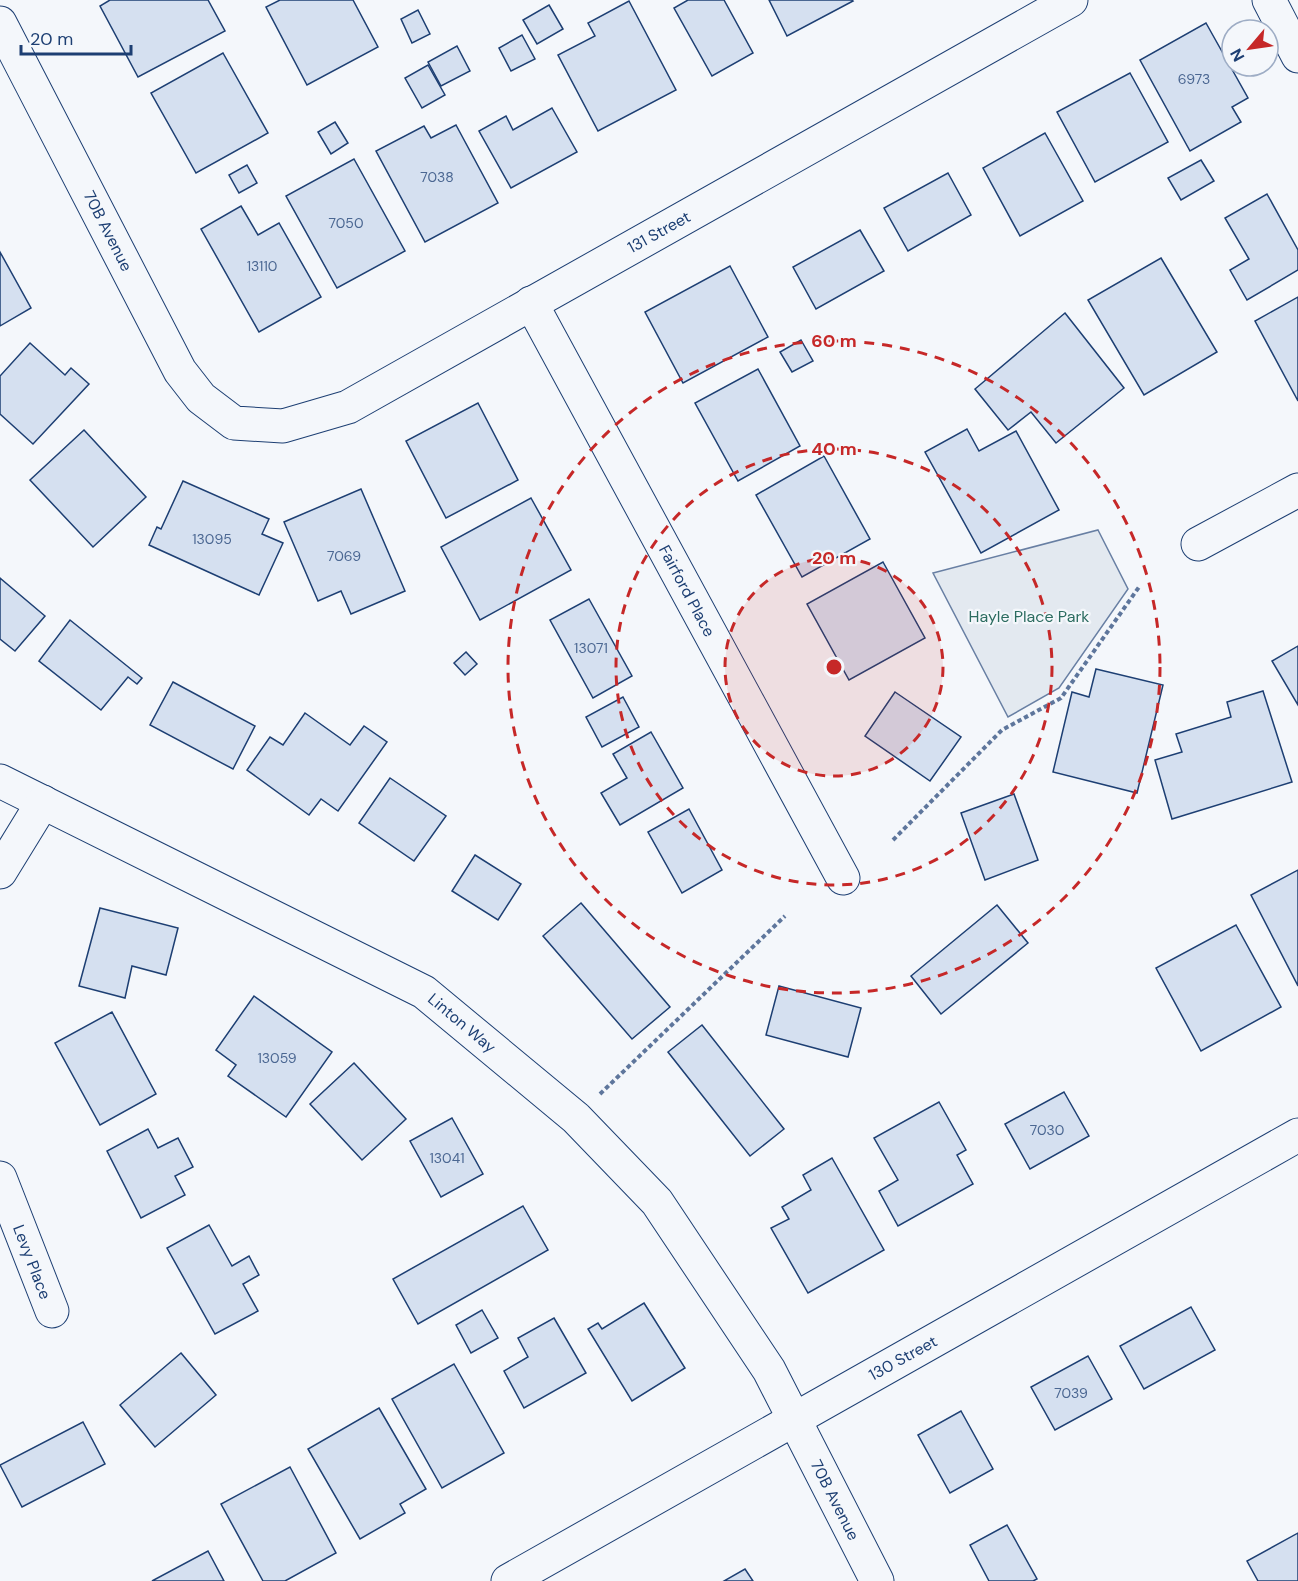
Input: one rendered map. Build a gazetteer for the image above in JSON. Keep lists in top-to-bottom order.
{
  "streets": {
    "street": [
      "70B Avenue",
      "131 Street",
      "Fairford Place",
      "Linton Way",
      "Levy Place",
      "130 Street"
    ]
  },
  "crossings": [
    ["70B Avenue", "131 Street"],
    ["70B Avenue", "Linton Way"],
    ["70B Avenue", "130 Street"],
    ["131 Street", "Fairford Place"],
    ["Linton Way", "130 Street"]
  ],
  "parks": ["Hayle Place Park"],
  "house_numbers": [
    "6973",
    "7038",
    "7050",
    "13110",
    "13095",
    "7069",
    "13071",
    "13059",
    "7030",
    "13041",
    "7039"
  ],
  "scale_bar": "20 m",
  "north": "bottom left",
  "rings": ["60 m", "40 m", "20 m"]
}
